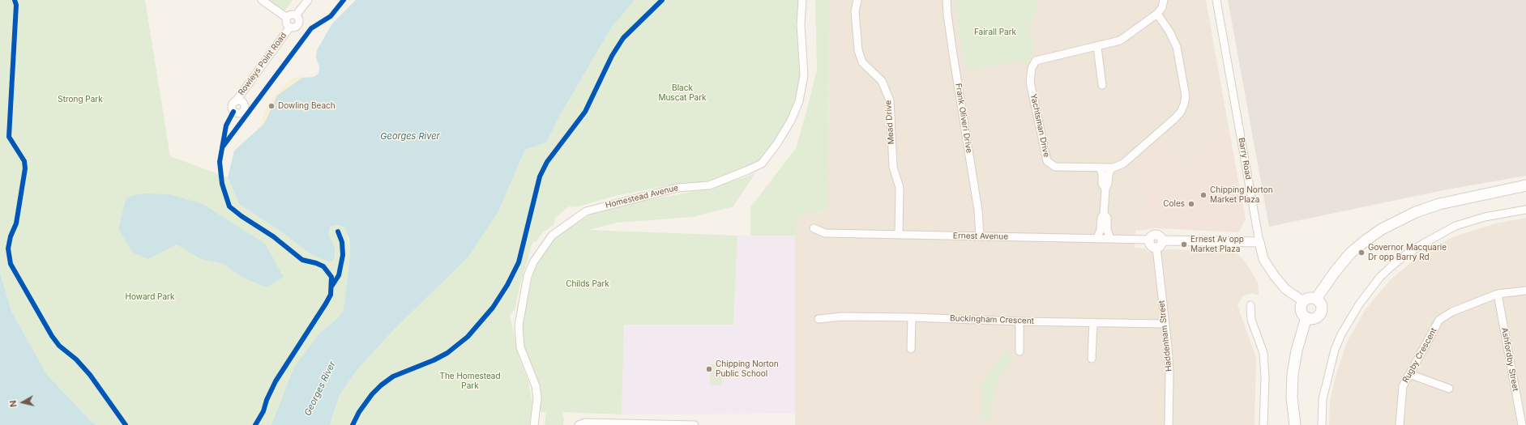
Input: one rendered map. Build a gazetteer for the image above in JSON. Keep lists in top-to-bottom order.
{
  "streets": {
    "street": [
      "Rowleys Point Road",
      "Frank Oliveri Drive",
      "Mead Drive",
      "Yachtsman Drive",
      "Barry Road",
      "Homestead Avenue",
      "Ernest Avenue",
      "Buckingham Crescent",
      "Haddenham Street",
      "Rugby Crescent",
      "Ashfordby Street"
    ]
  },
  "crossings": [
    ["Frank Oliveri Drive", "Ernest Avenue"],
    ["Mead Drive", "Ernest Avenue"],
    ["Ernest Avenue", "Haddenham Street"],
    ["Buckingham Crescent", "Haddenham Street"],
    ["Rugby Crescent", "Ashfordby Street"]
  ],
  "water": ["Georges River"],
  "parks": [
    "Fairall Park",
    "Black Muscat Park",
    "Strong Park",
    "Childs Park",
    "Howard Park",
    "The Homestead Park"
  ],
  "places": [
    "Dowling Beach",
    "Chipping Norton Market Plaza",
    "Coles",
    "Ernest Av opp Market Plaza",
    "Governor Macquarie Dr opp Barry Rd",
    "Chipping Norton Public School"
  ],
  "north": "left"
}
